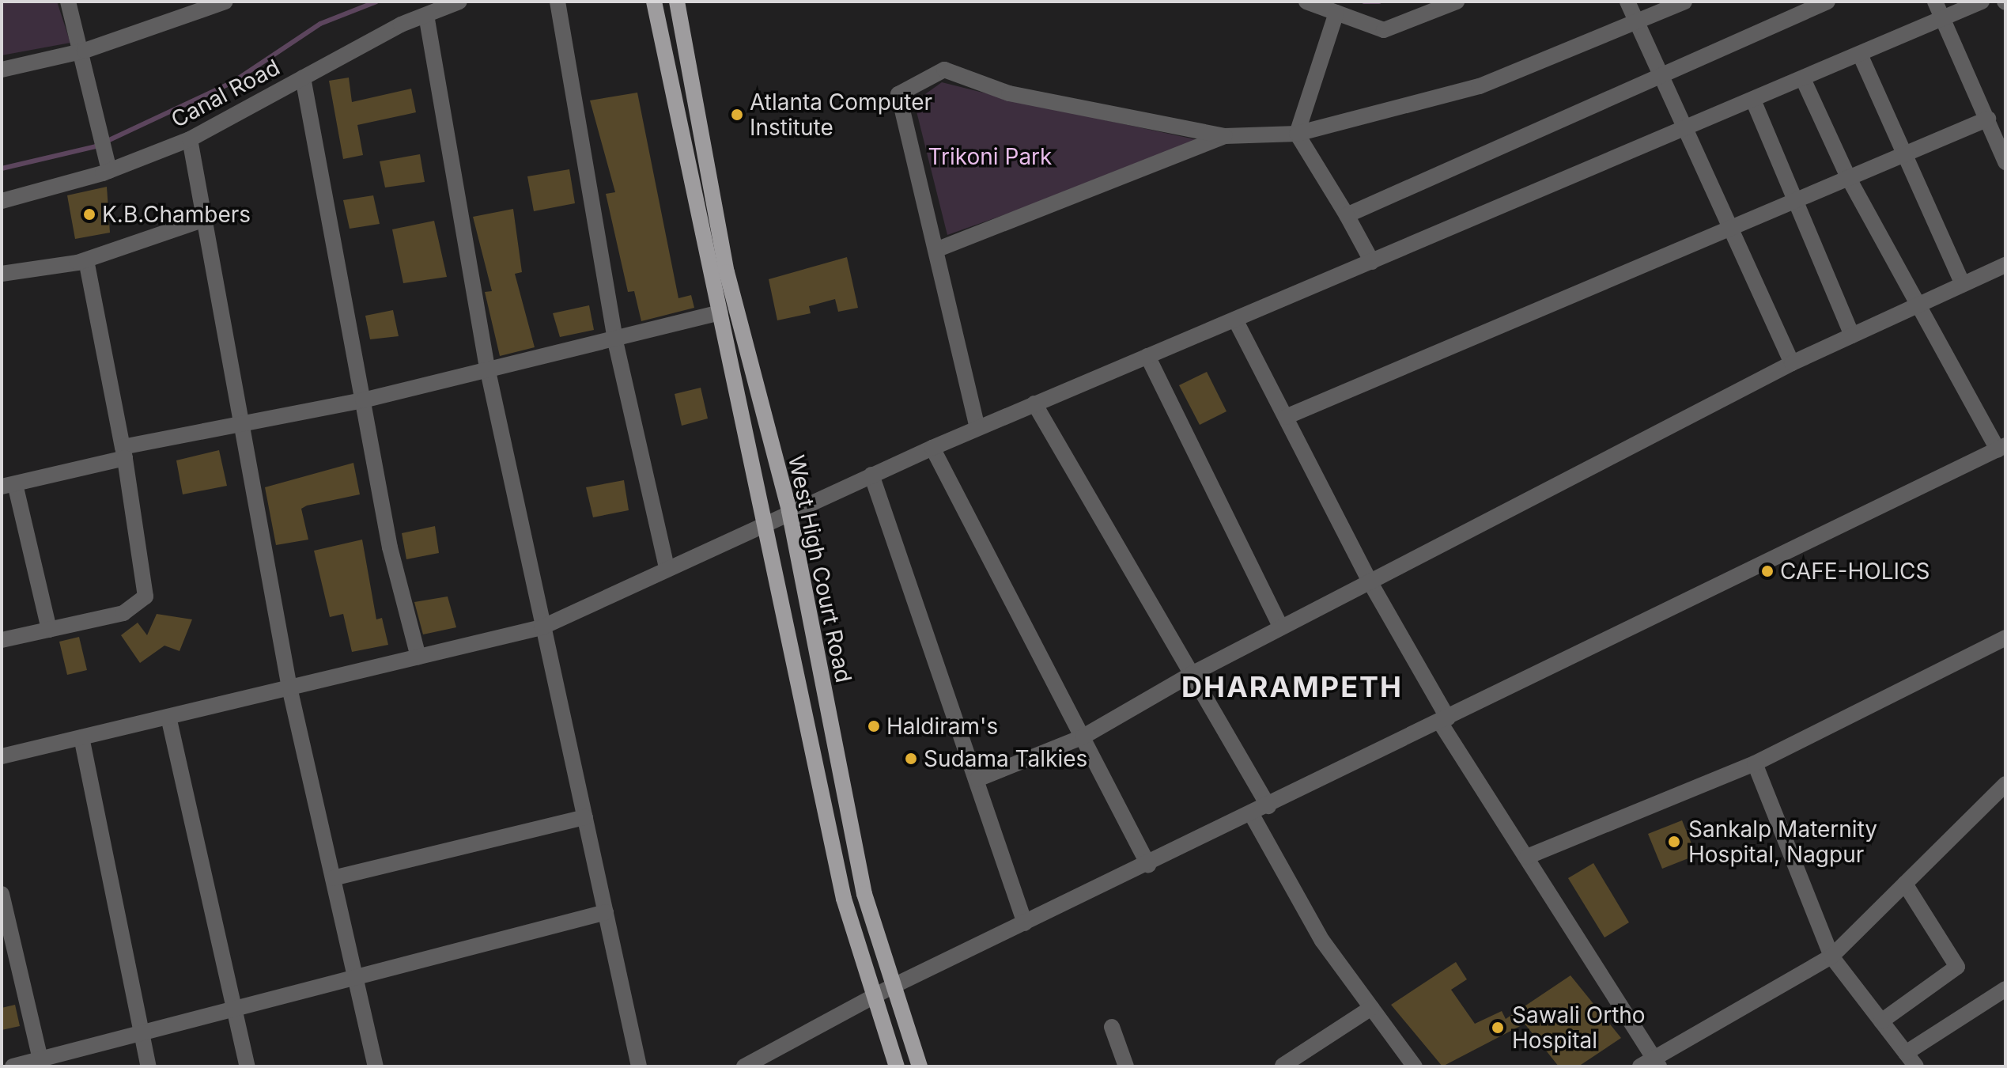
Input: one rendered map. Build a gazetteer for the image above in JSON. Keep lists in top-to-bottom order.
{
  "streets": {
    "main road": ["West High Court Road"],
    "street": ["Canal Road"]
  },
  "districts": ["DHARAMPETH"],
  "parks": ["Trikoni Park"],
  "places": [
    "Atlanta Computer Institute",
    "K.B.Chambers",
    "CAFE-HOLICS",
    "Haldiram's",
    "Sudama Talkies",
    "Sankalp Maternity Hospital, Nagpur",
    "Sawali Ortho Hospital"
  ]
}
